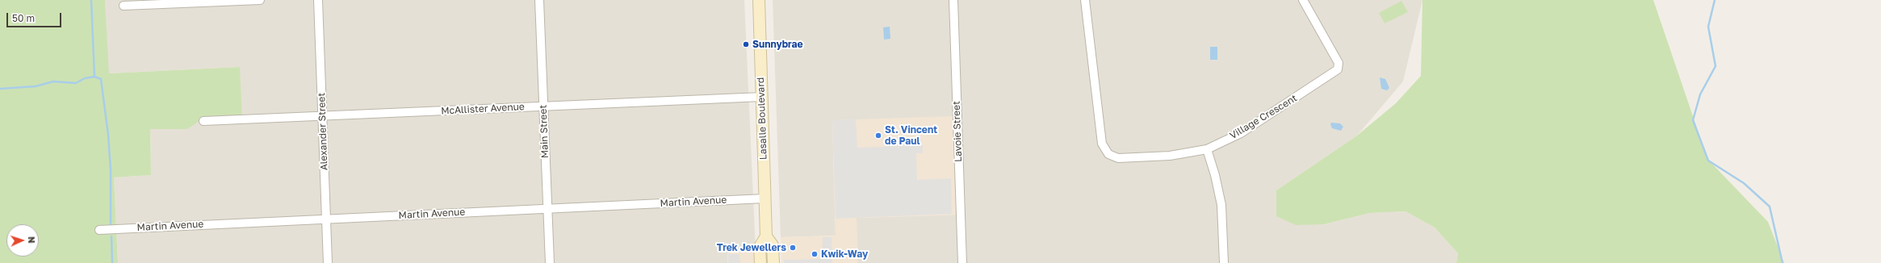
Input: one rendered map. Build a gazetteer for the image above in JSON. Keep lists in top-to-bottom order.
{
  "streets": {
    "main road": ["Lasalle Boulevard"],
    "street": [
      "McAllister Avenue",
      "Village Crescent",
      "Alexander Street",
      "Main Street",
      "Lavoie Street",
      "Martin Avenue"
    ]
  },
  "crossings": [
    ["McAllister Avenue", "Lasalle Boulevard"],
    ["McAllister Avenue", "Alexander Street"],
    ["McAllister Avenue", "Main Street"],
    ["Lasalle Boulevard", "Martin Avenue"],
    ["Alexander Street", "Martin Avenue"],
    ["Main Street", "Martin Avenue"]
  ],
  "places": [
    "Sunnybrae",
    "St. Vincent de Paul",
    "Trek Jewellers",
    "Kwik-Way"
  ],
  "scale_bar": "50 m",
  "north": "right"
}
